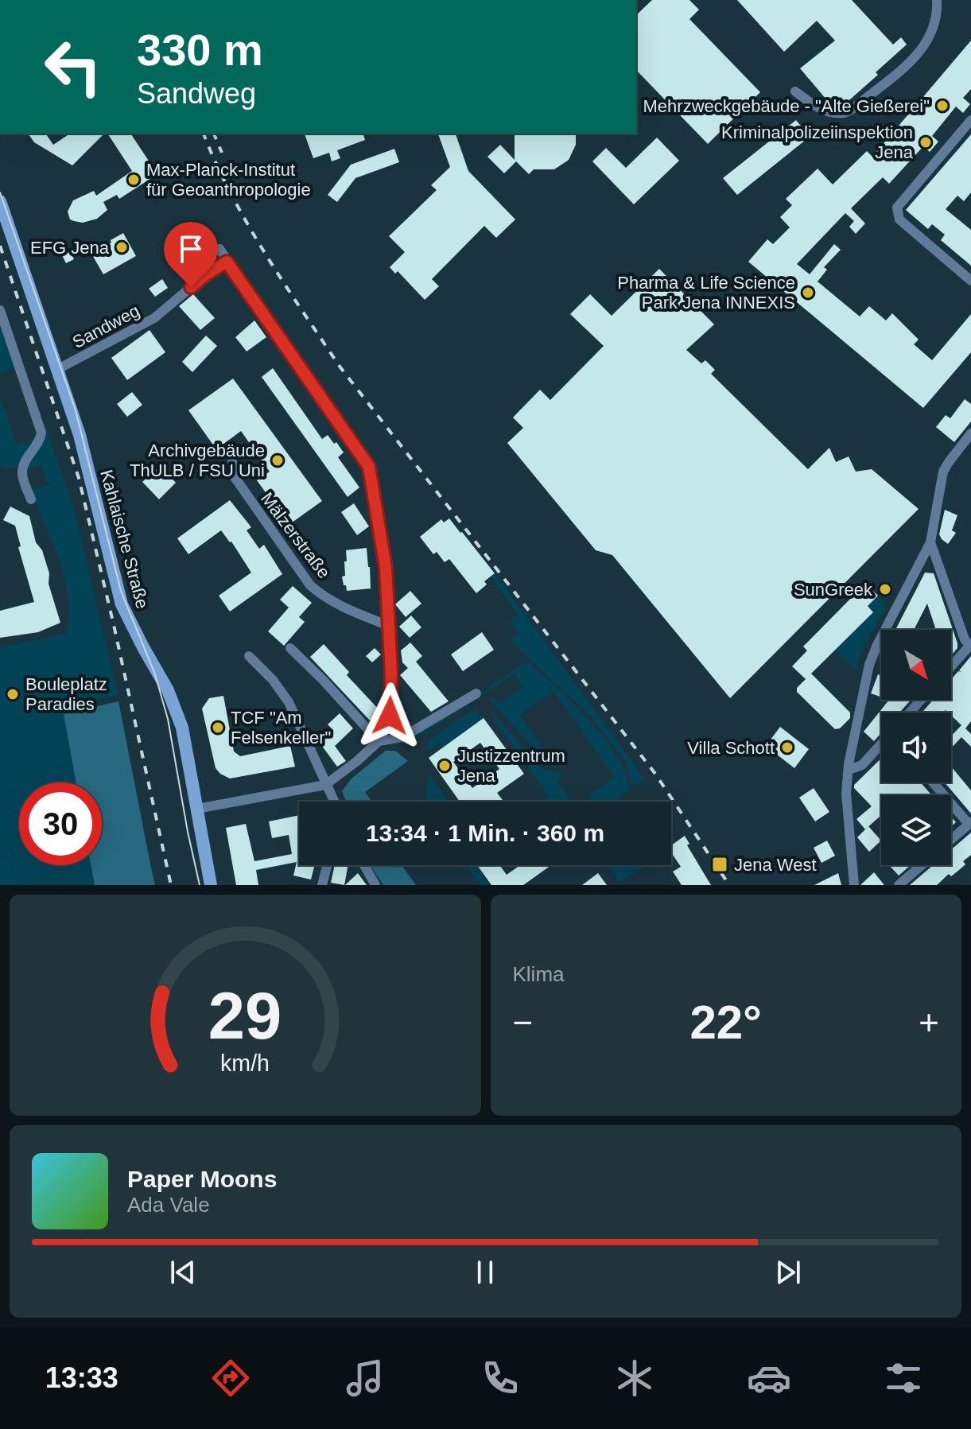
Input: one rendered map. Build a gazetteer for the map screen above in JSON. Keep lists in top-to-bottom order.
{
  "streets": {
    "main road": ["Kahlaische Straße"],
    "street": ["Sandweg", "Mälzerstraße"]
  },
  "crossings": [
    ["Sandweg", "Kahlaische Straße"]
  ],
  "places": {
    "other": [
      "Mehrzweckgebäude - \"Alte Gießerei\"",
      "Kriminalpolizeiinspektion Jena",
      "Max-Planck-Institut für Geoanthropologie",
      "EFG Jena",
      "Pharma & Life Science Park Jena INNEXIS",
      "Archivgebäude ThULB / FSU Uni",
      "SunGreek",
      "Bouleplatz Paradies",
      "TCF \"Am Felsenkeller\"",
      "Villa Schott",
      "Justizzentrum Jena"
    ],
    "transit": ["Jena West"]
  },
  "north": "bottom right",
  "page": {
    "turn": ["330 m", "Sandweg"],
    "limit": "30",
    "trip": "13:34 · 1 Min. · 360 m",
    "tile": "Klima",
    "heat": ["−", "22°", "+"],
    "song": ["Paper Moons", "Ada Vale"],
    "tabs": "13:33",
    "gauge": ["29", "km/h"]
  }
}
